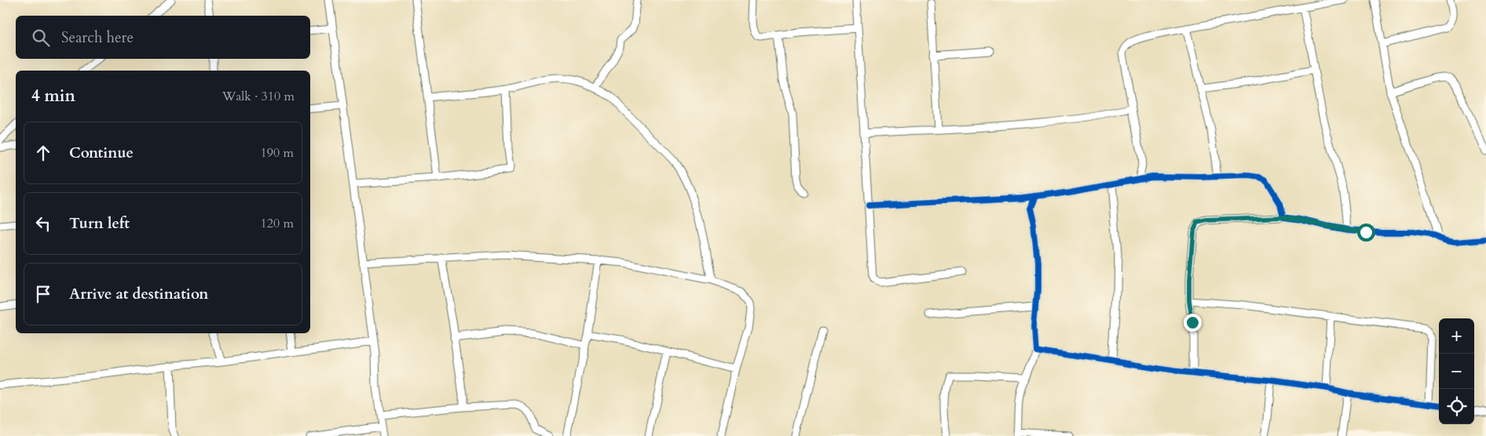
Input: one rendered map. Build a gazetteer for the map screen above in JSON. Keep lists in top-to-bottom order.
{
  "page": {
    "search": "Search here",
    "heading": ["4 min", "Walk · 310 m"],
    "list": [
      ["Continue", "190 m"],
      ["Turn left", "120 m"],
      "Arrive at destination"
    ],
    "map_buttons": ["+", "−"]
  }
}
